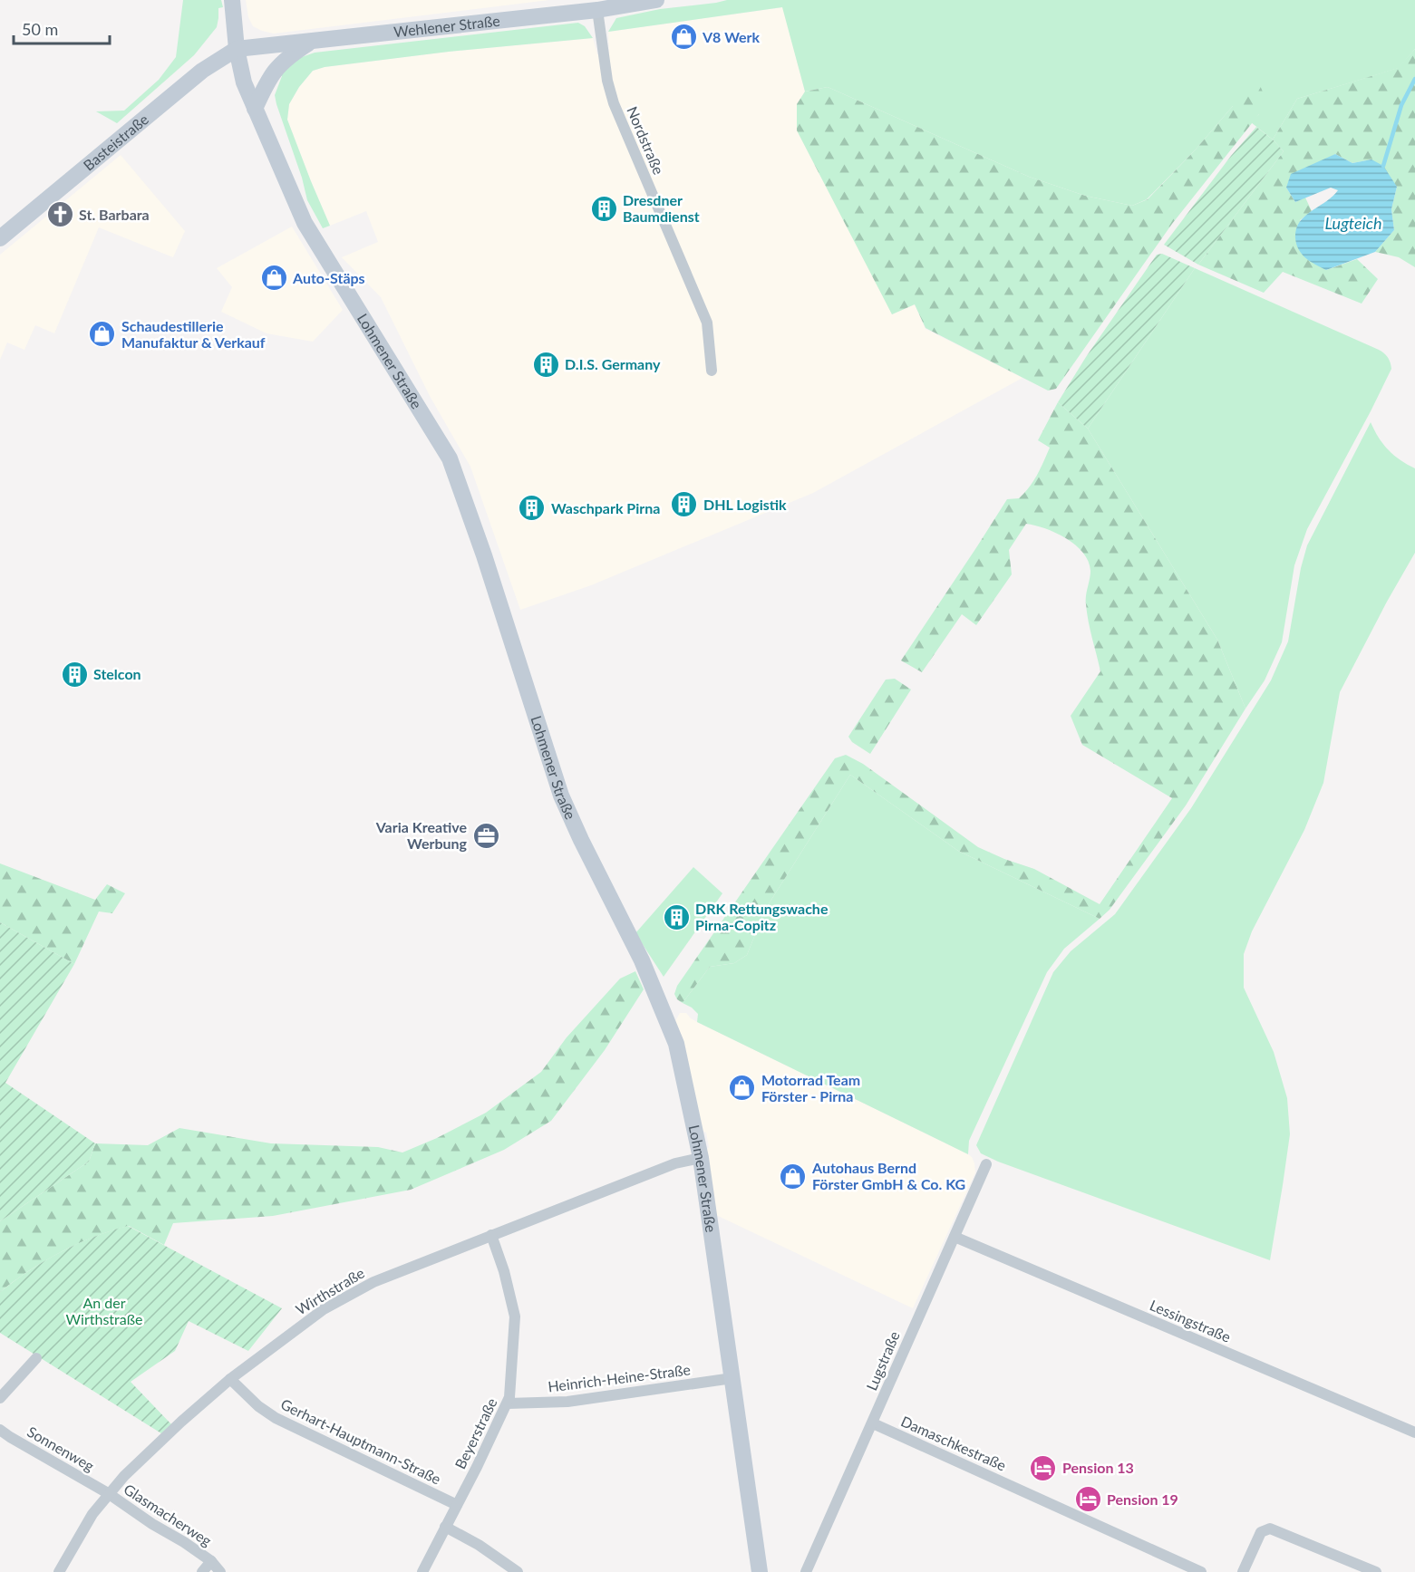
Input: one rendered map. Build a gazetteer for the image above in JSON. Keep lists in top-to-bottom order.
{
  "streets": {
    "main road": ["Wehlener Straße", "Basteistraße", "Lohmener Straße"],
    "street": [
      "Nordstraße",
      "Wirthstraße",
      "Lessingstraße",
      "Lugstraße",
      "Heinrich-Heine-Straße",
      "Beyerstraße",
      "Gerhart-Hauptmann-Straße",
      "Damaschkestraße",
      "Sonnenweg",
      "Glasmacherweg"
    ]
  },
  "crossings": [
    ["Wehlener Straße", "Nordstraße"],
    ["Wehlener Straße", "Basteistraße"],
    ["Wehlener Straße", "Lohmener Straße"],
    ["Basteistraße", "Lohmener Straße"],
    ["Lohmener Straße", "Wirthstraße"],
    ["Lohmener Straße", "Heinrich-Heine-Straße"],
    ["Wirthstraße", "Beyerstraße"],
    ["Wirthstraße", "Gerhart-Hauptmann-Straße"],
    ["Wirthstraße", "Sonnenweg"],
    ["Wirthstraße", "Glasmacherweg"],
    ["Lessingstraße", "Lugstraße"],
    ["Lugstraße", "Damaschkestraße"],
    ["Heinrich-Heine-Straße", "Beyerstraße"],
    ["Beyerstraße", "Gerhart-Hauptmann-Straße"],
    ["Sonnenweg", "Glasmacherweg"]
  ],
  "water": ["Lugteich"],
  "parks": ["An der Wirthstraße"],
  "places": {
    "shop": [
      "V8 Werk",
      "Auto-Stäps",
      "Schaudestillerie Manufaktur & Verkauf",
      "Motorrad Team Förster - Pirna",
      "Autohaus Bernd Förster GmbH & Co. KG"
    ],
    "building": [
      "Dresdner Baumdienst",
      "D.I.S. Germany",
      "DHL Logistik",
      "Waschpark Pirna",
      "Stelcon",
      "DRK Rettungswache Pirna-Copitz"
    ],
    "church": ["St. Barbara"],
    "office": ["Varia Kreative Werbung"],
    "hotel": ["Pension 13", "Pension 19"]
  },
  "scale_bar": "50 m"
}
